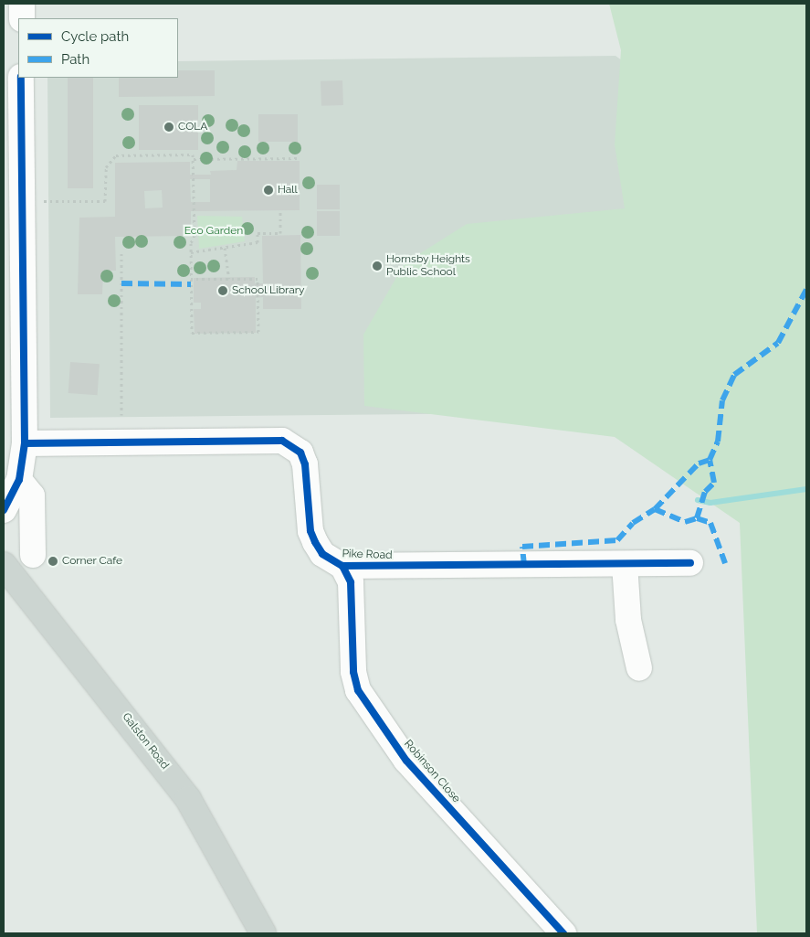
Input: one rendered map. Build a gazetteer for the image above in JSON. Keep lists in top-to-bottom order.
{
  "streets": {
    "main road": ["Galston Road"],
    "street": ["Pike Road", "Robinson Close"]
  },
  "crossings": [
    ["Pike Road", "Robinson Close"]
  ],
  "parks": ["Eco Garden"],
  "places": [
    "COLA",
    "Hall",
    "Hornsby Heights Public School",
    "School Library",
    "Corner Cafe"
  ],
  "legend": ["Cycle path", "Path"]
}
